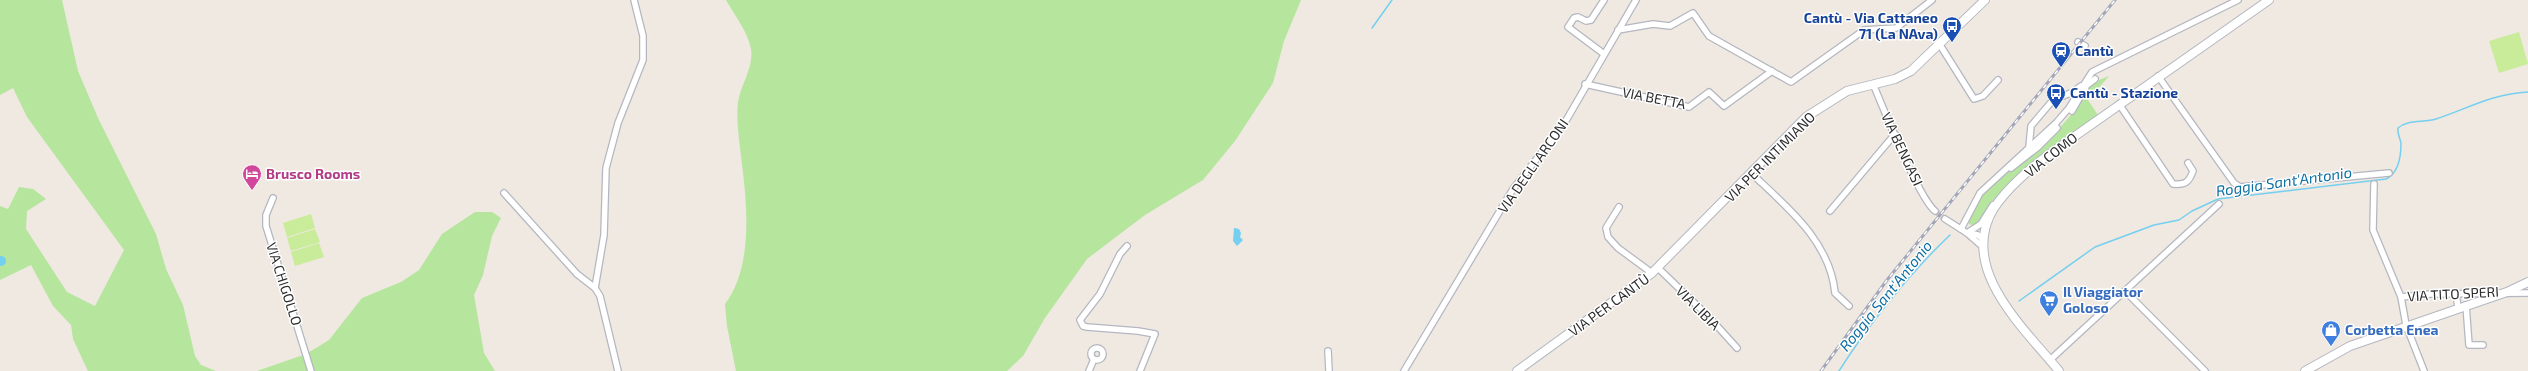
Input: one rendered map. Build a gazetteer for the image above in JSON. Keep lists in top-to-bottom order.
{
  "streets": {
    "street": [
      "VIA BETTA",
      "VIA BENGASI",
      "VIA COMO",
      "VIA PER INTIMIANO",
      "VIA DEGLI ARCONI",
      "VIA CHIGOLLO",
      "VIA TITO SPERI",
      "VIA PER CANTÙ",
      "VIA LIBIA"
    ]
  },
  "crossings": [
    ["VIA BETTA", "VIA DEGLI ARCONI"],
    ["VIA BENGASI", "VIA PER INTIMIANO"],
    ["VIA PER INTIMIANO", "VIA PER CANTÙ"],
    ["VIA PER CANTÙ", "VIA LIBIA"]
  ],
  "water": ["Roggia Sant'Antonio"],
  "places": {
    "bus stop": ["Cantù - Via Cattaneo 71 (La NAva)", "Cantù - Stazione"],
    "station": ["Cantù"],
    "hotel": ["Brusco Rooms"],
    "supermarket": ["Il Viaggiator Goloso"],
    "shop": ["Corbetta Enea"]
  }
}
